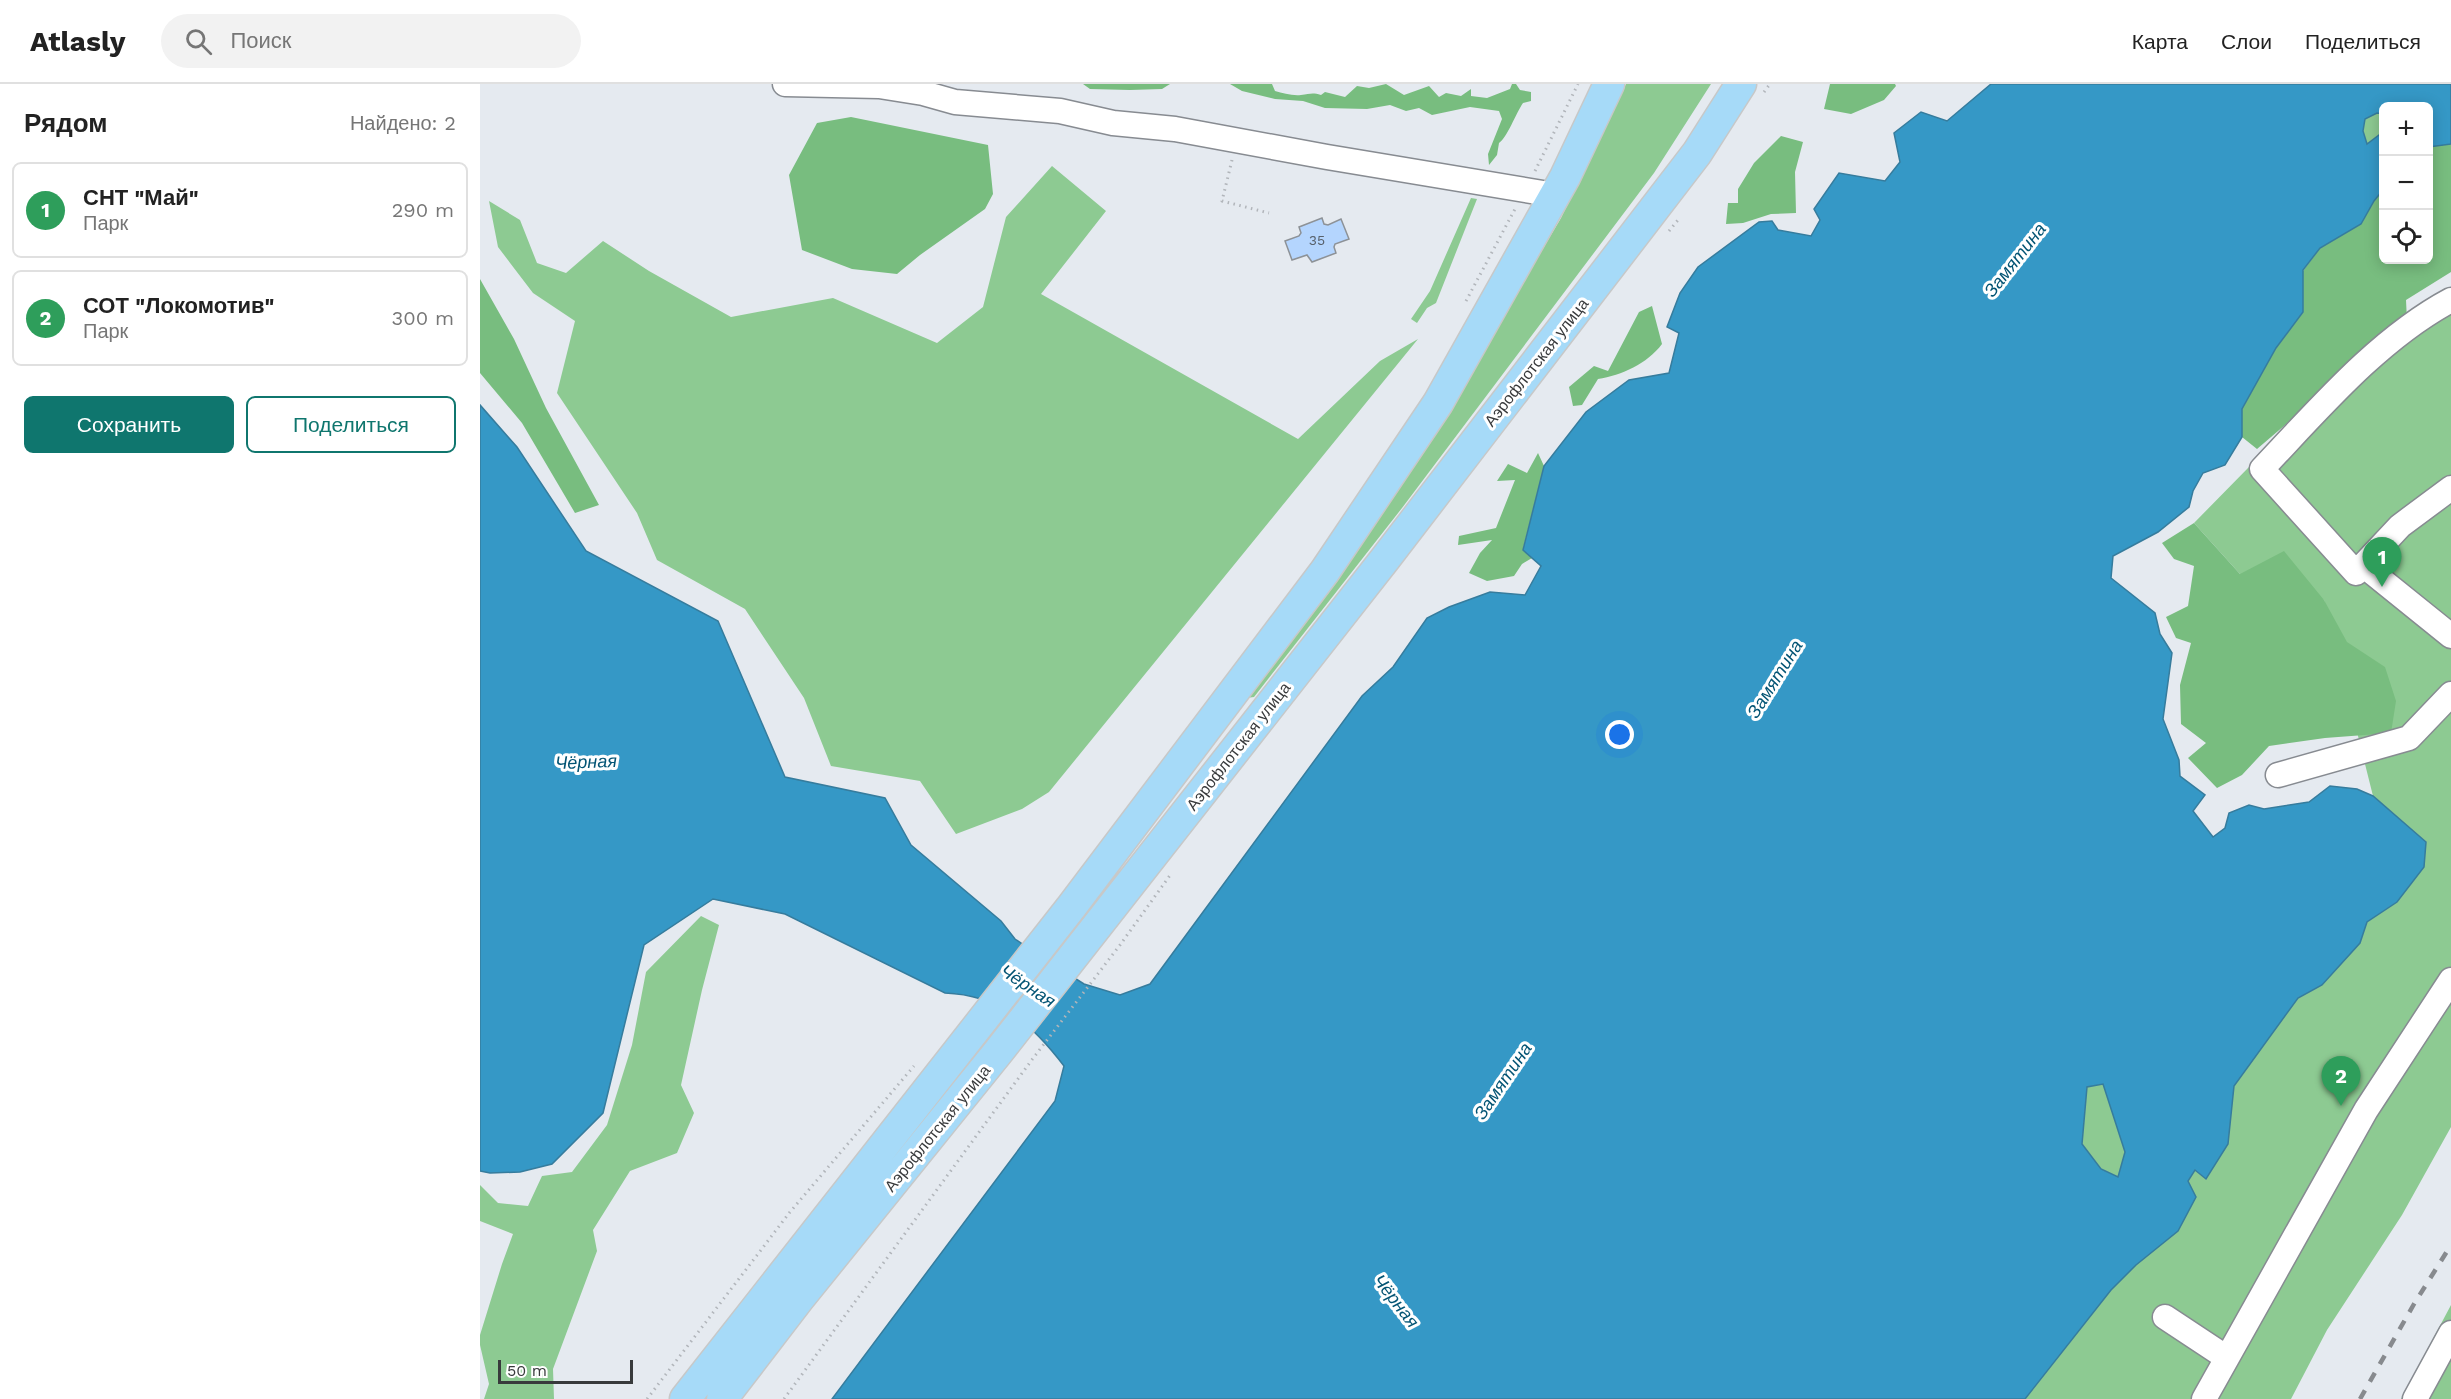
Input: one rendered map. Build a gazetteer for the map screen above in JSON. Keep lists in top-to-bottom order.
{
  "streets": {
    "main road": ["Аэрофлотская улица"]
  },
  "water": ["Замятина", "Чёрная"],
  "house_numbers": ["35"],
  "scale_bar": "50 m",
  "page": {
    "header": "Atlasly",
    "search": "Поиск",
    "nav": ["Карта", "Слои", "Поделиться"],
    "heading": ["Рядом", "Найдено: 2"],
    "map_buttons": ["+", "−"],
    "list": [
      {
        "mark": "1",
        "name": "СНТ \"Май\"",
        "note": "Парк",
        "value": "290 m"
      },
      {
        "mark": "2",
        "name": "СОТ \"Локомотив\"",
        "note": "Парк",
        "value": "300 m"
      }
    ],
    "buttons": ["Сохранить", "Поделиться"],
    "pins": ["1", "2"],
    "scale": "50 m"
  }
}
